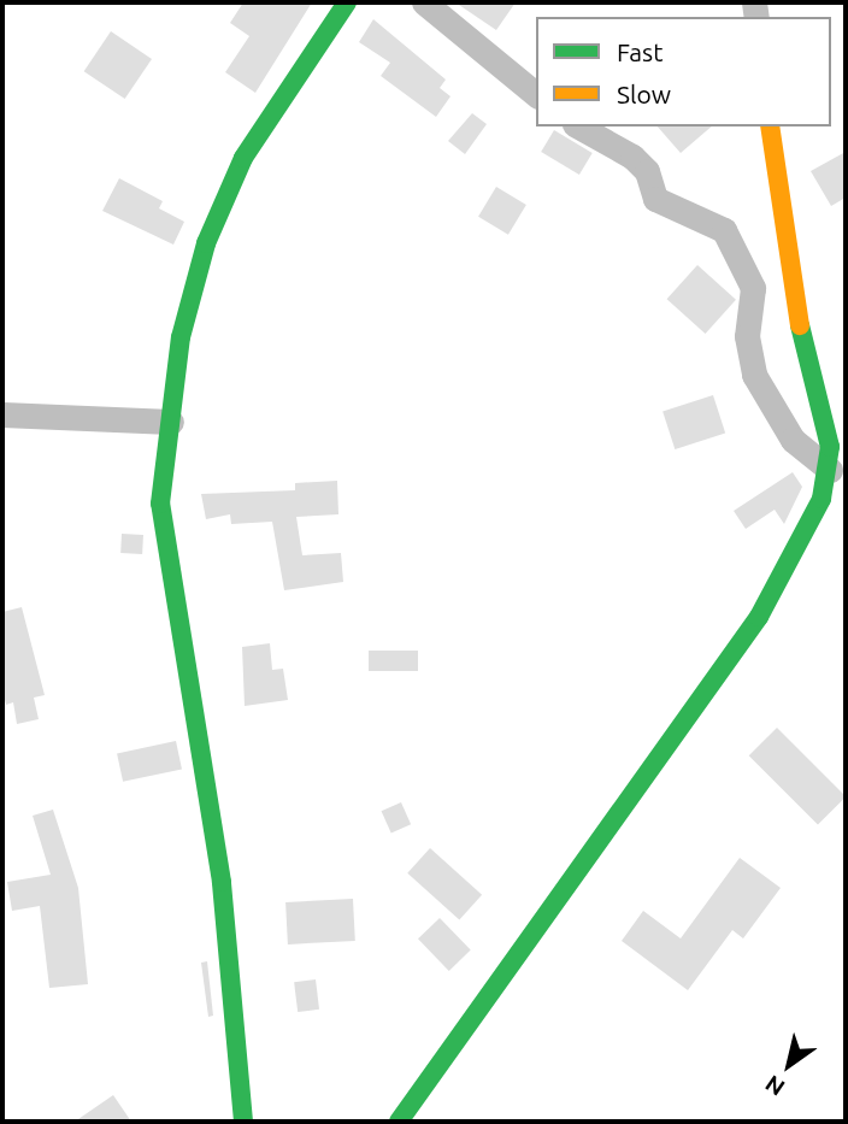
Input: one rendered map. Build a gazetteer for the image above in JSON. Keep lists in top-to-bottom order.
{
  "legend": ["Fast", "Slow"],
  "north": "bottom left"
}
